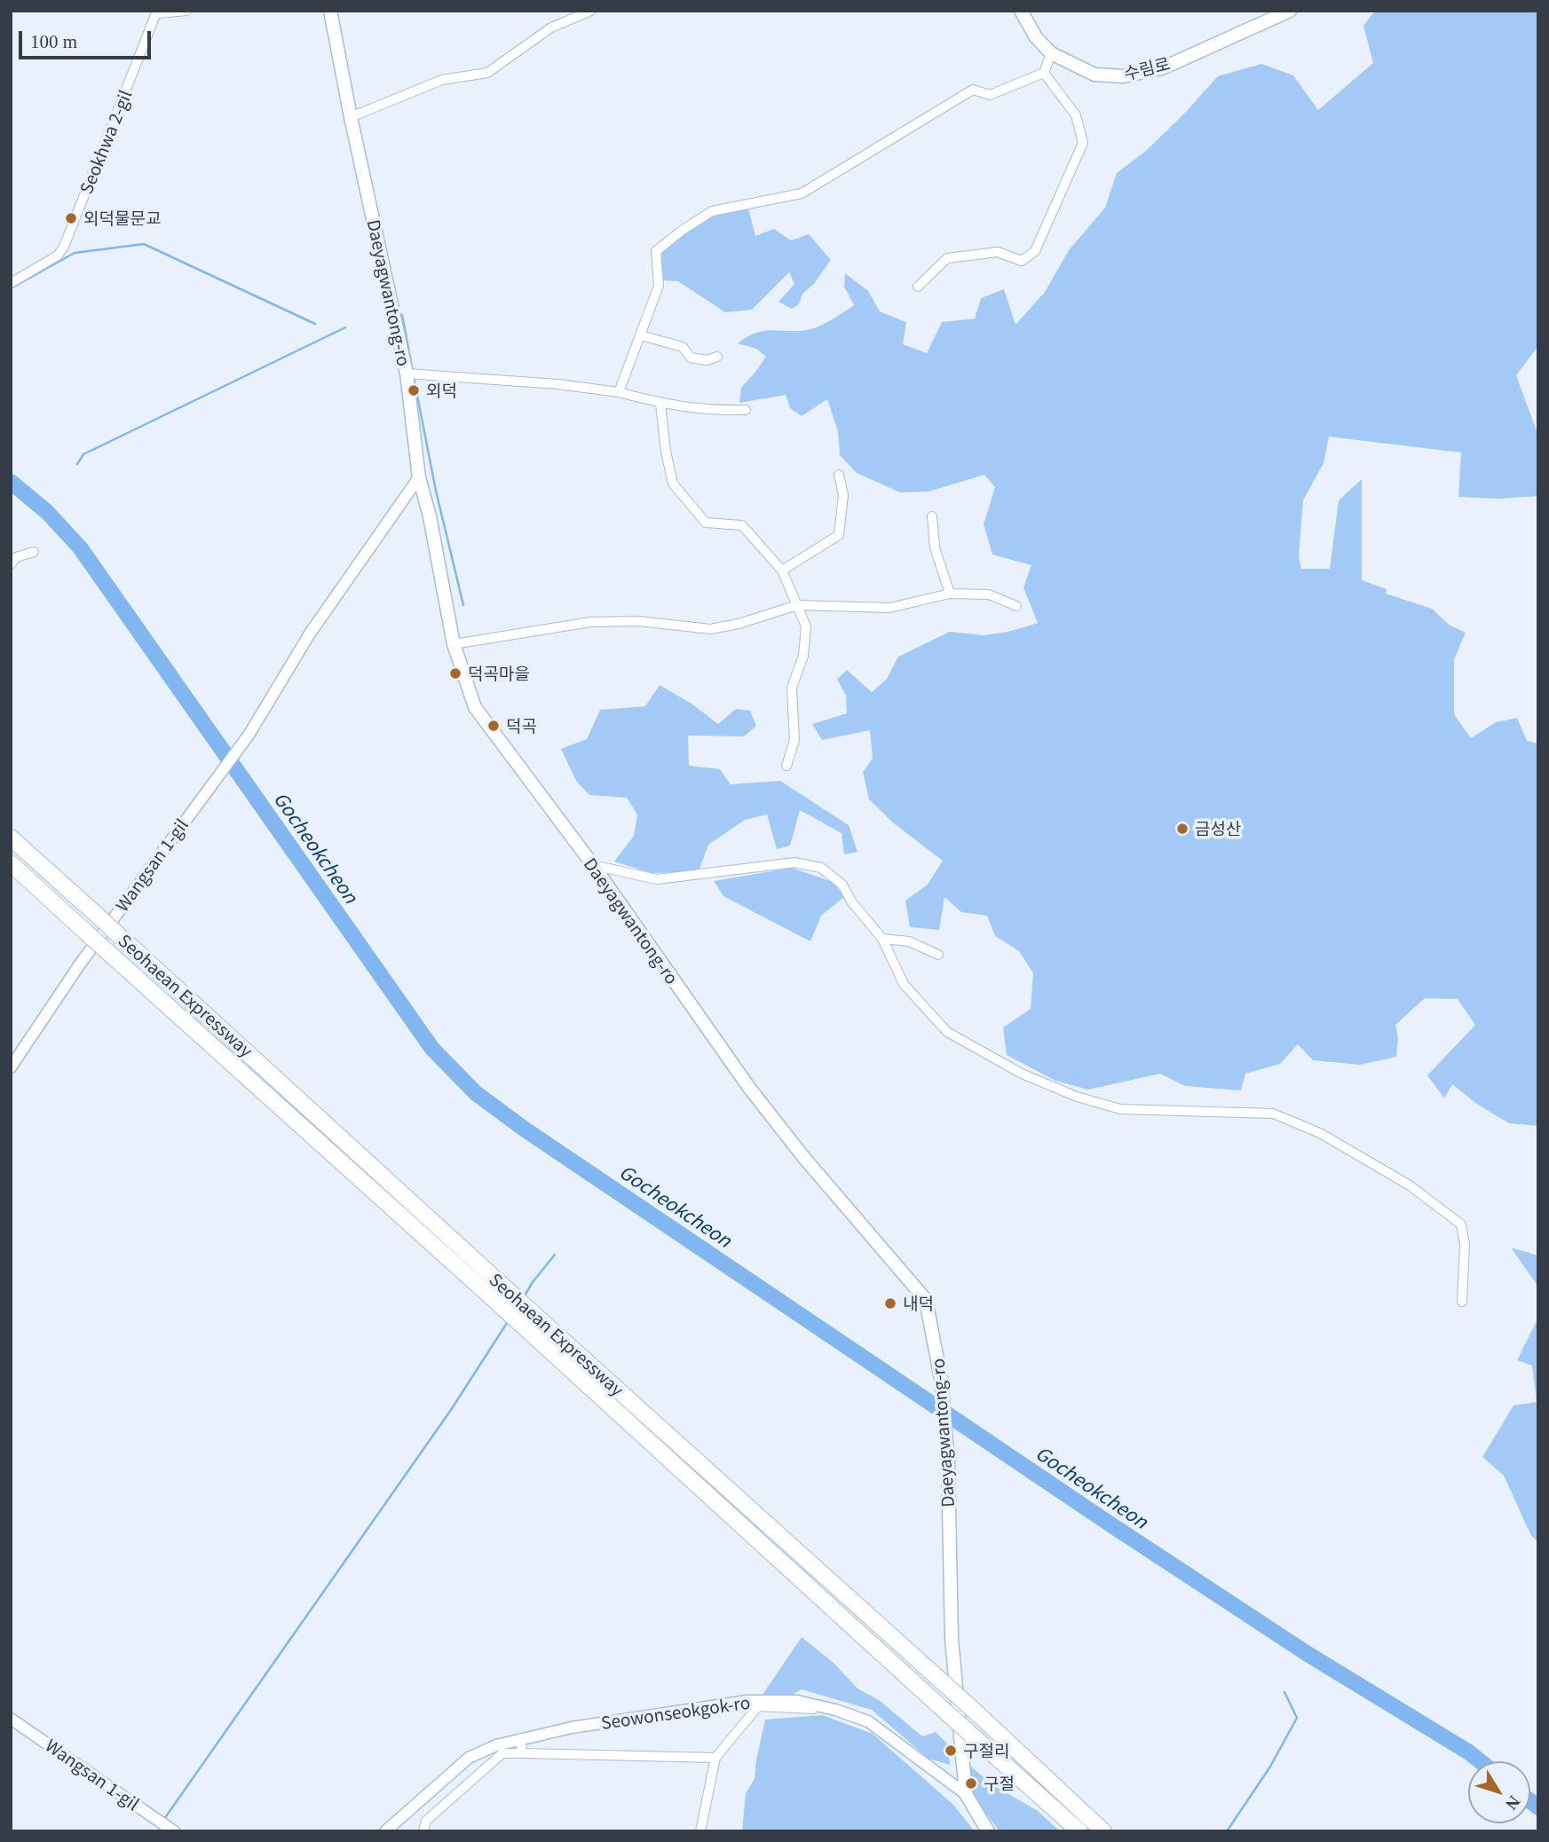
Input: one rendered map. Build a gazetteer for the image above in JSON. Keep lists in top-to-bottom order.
{
  "streets": {
    "highway": ["Seohaean Expressway"],
    "main road": ["수림로", "Daeyagwantong-ro", "Seowonseokgok-ro"],
    "street": ["Seokhwa 2-gil", "Wangsan 1-gil"]
  },
  "crossings": [
    ["Daeyagwantong-ro", "Wangsan 1-gil"],
    ["Daeyagwantong-ro", "Seowonseokgok-ro"]
  ],
  "water": ["Gocheokcheon"],
  "places": [
    "외덕물문교",
    "외덕",
    "덕곡마을",
    "덕곡",
    "금성산",
    "내덕",
    "구절리",
    "구절"
  ],
  "scale_bar": "100 m",
  "north": "bottom right"
}
